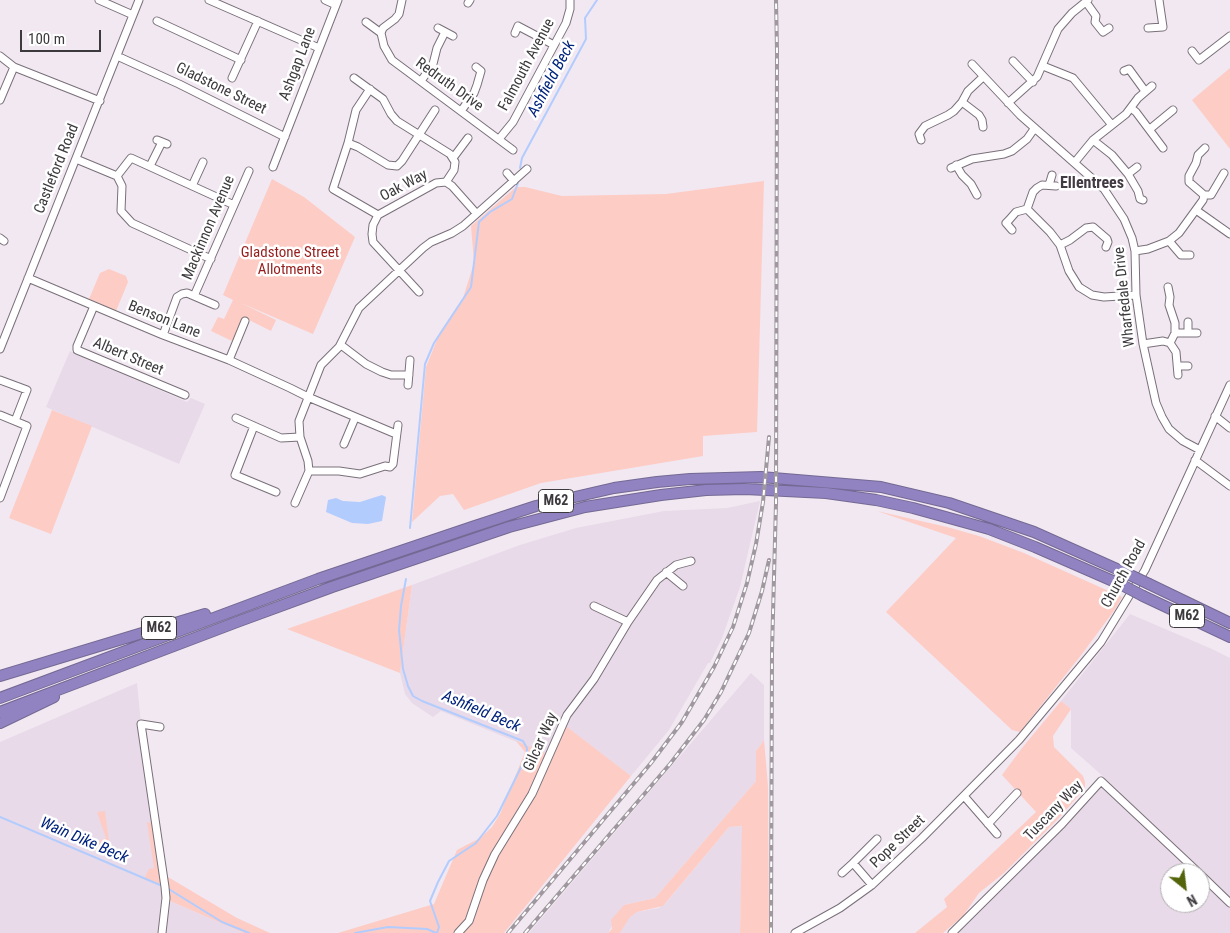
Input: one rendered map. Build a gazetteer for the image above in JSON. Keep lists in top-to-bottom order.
{
  "streets": {
    "highway": ["M62"],
    "street": [
      "Ashgap Lane",
      "Falmouth Avenue",
      "Redruth Drive",
      "Gladstone Street",
      "Castleford Road",
      "Oak Way",
      "Mackinnon Avenue",
      "Wharfedale Drive",
      "Benson Lane",
      "Albert Street",
      "Church Road",
      "Gilcar Way",
      "Tuscany Way",
      "Pope Street"
    ]
  },
  "crossings": [
    ["Ashgap Lane", "Gladstone Street"],
    ["Falmouth Avenue", "Redruth Drive"],
    ["Gladstone Street", "Castleford Road"],
    ["Castleford Road", "Benson Lane"],
    ["Mackinnon Avenue", "Benson Lane"],
    ["Wharfedale Drive", "Church Road"],
    ["Benson Lane", "Albert Street"],
    ["Church Road", "Pope Street"]
  ],
  "districts": ["Ellentrees"],
  "water": ["Ashfield Beck", "Wain Dike Beck"],
  "parks": ["Gladstone Street Allotments"],
  "scale_bar": "100 m",
  "north": "bottom right"
}
